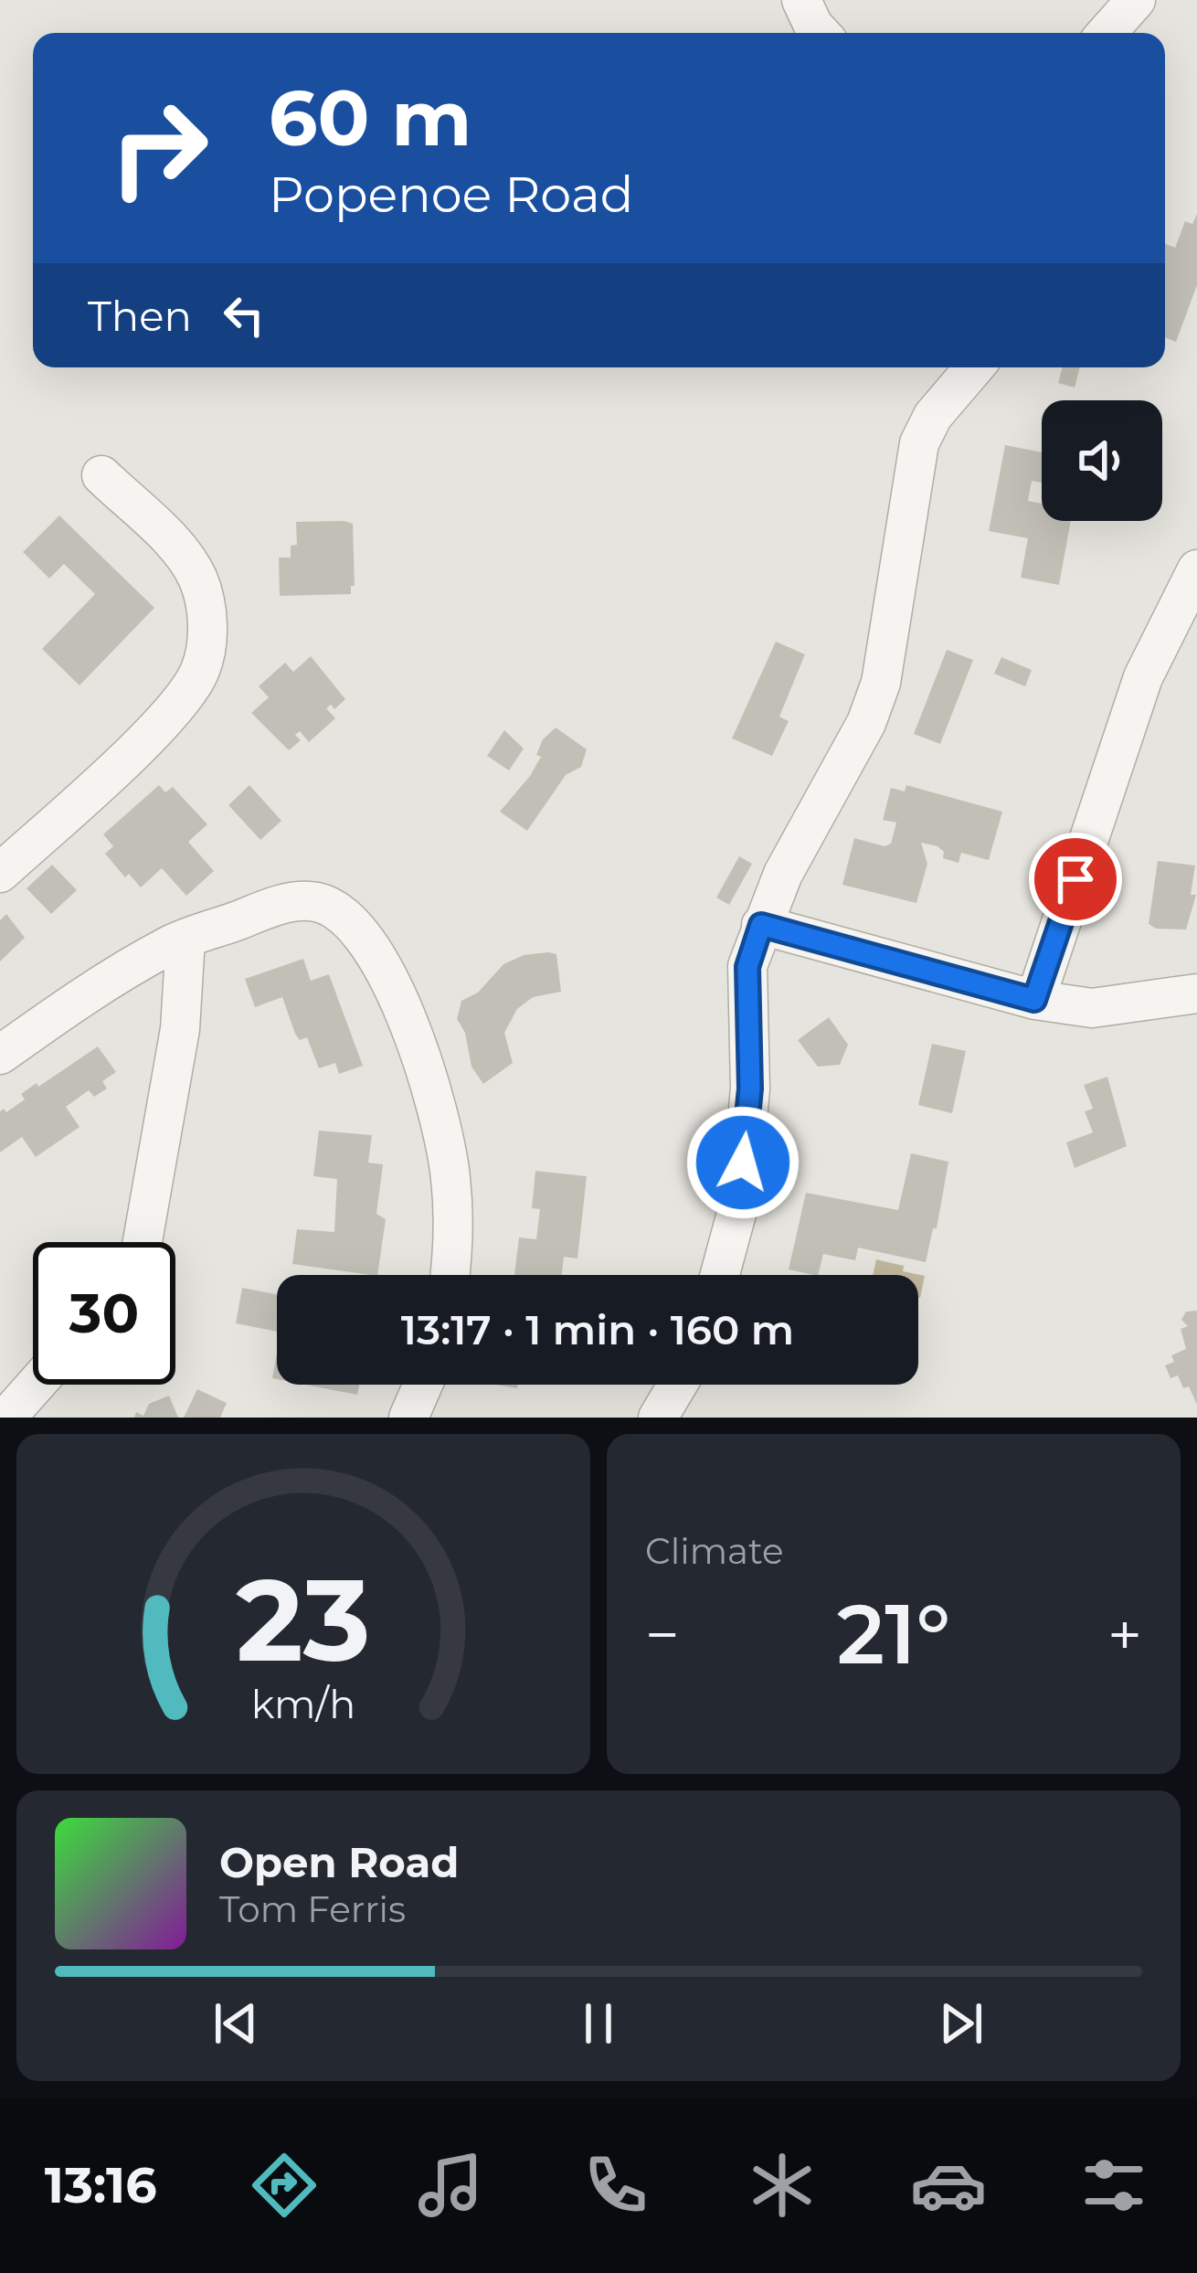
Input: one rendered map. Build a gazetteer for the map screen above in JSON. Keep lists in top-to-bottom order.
{
  "page": {
    "turn": ["60 m", "Popenoe Road"],
    "then": "Then",
    "limit": "30",
    "trip": "13:17 · 1 min · 160 m",
    "tile": "Climate",
    "heat": ["−", "21°", "+"],
    "song": ["Open Road", "Tom Ferris"],
    "tabs": "13:16",
    "gauge": ["23", "km/h"]
  }
}
